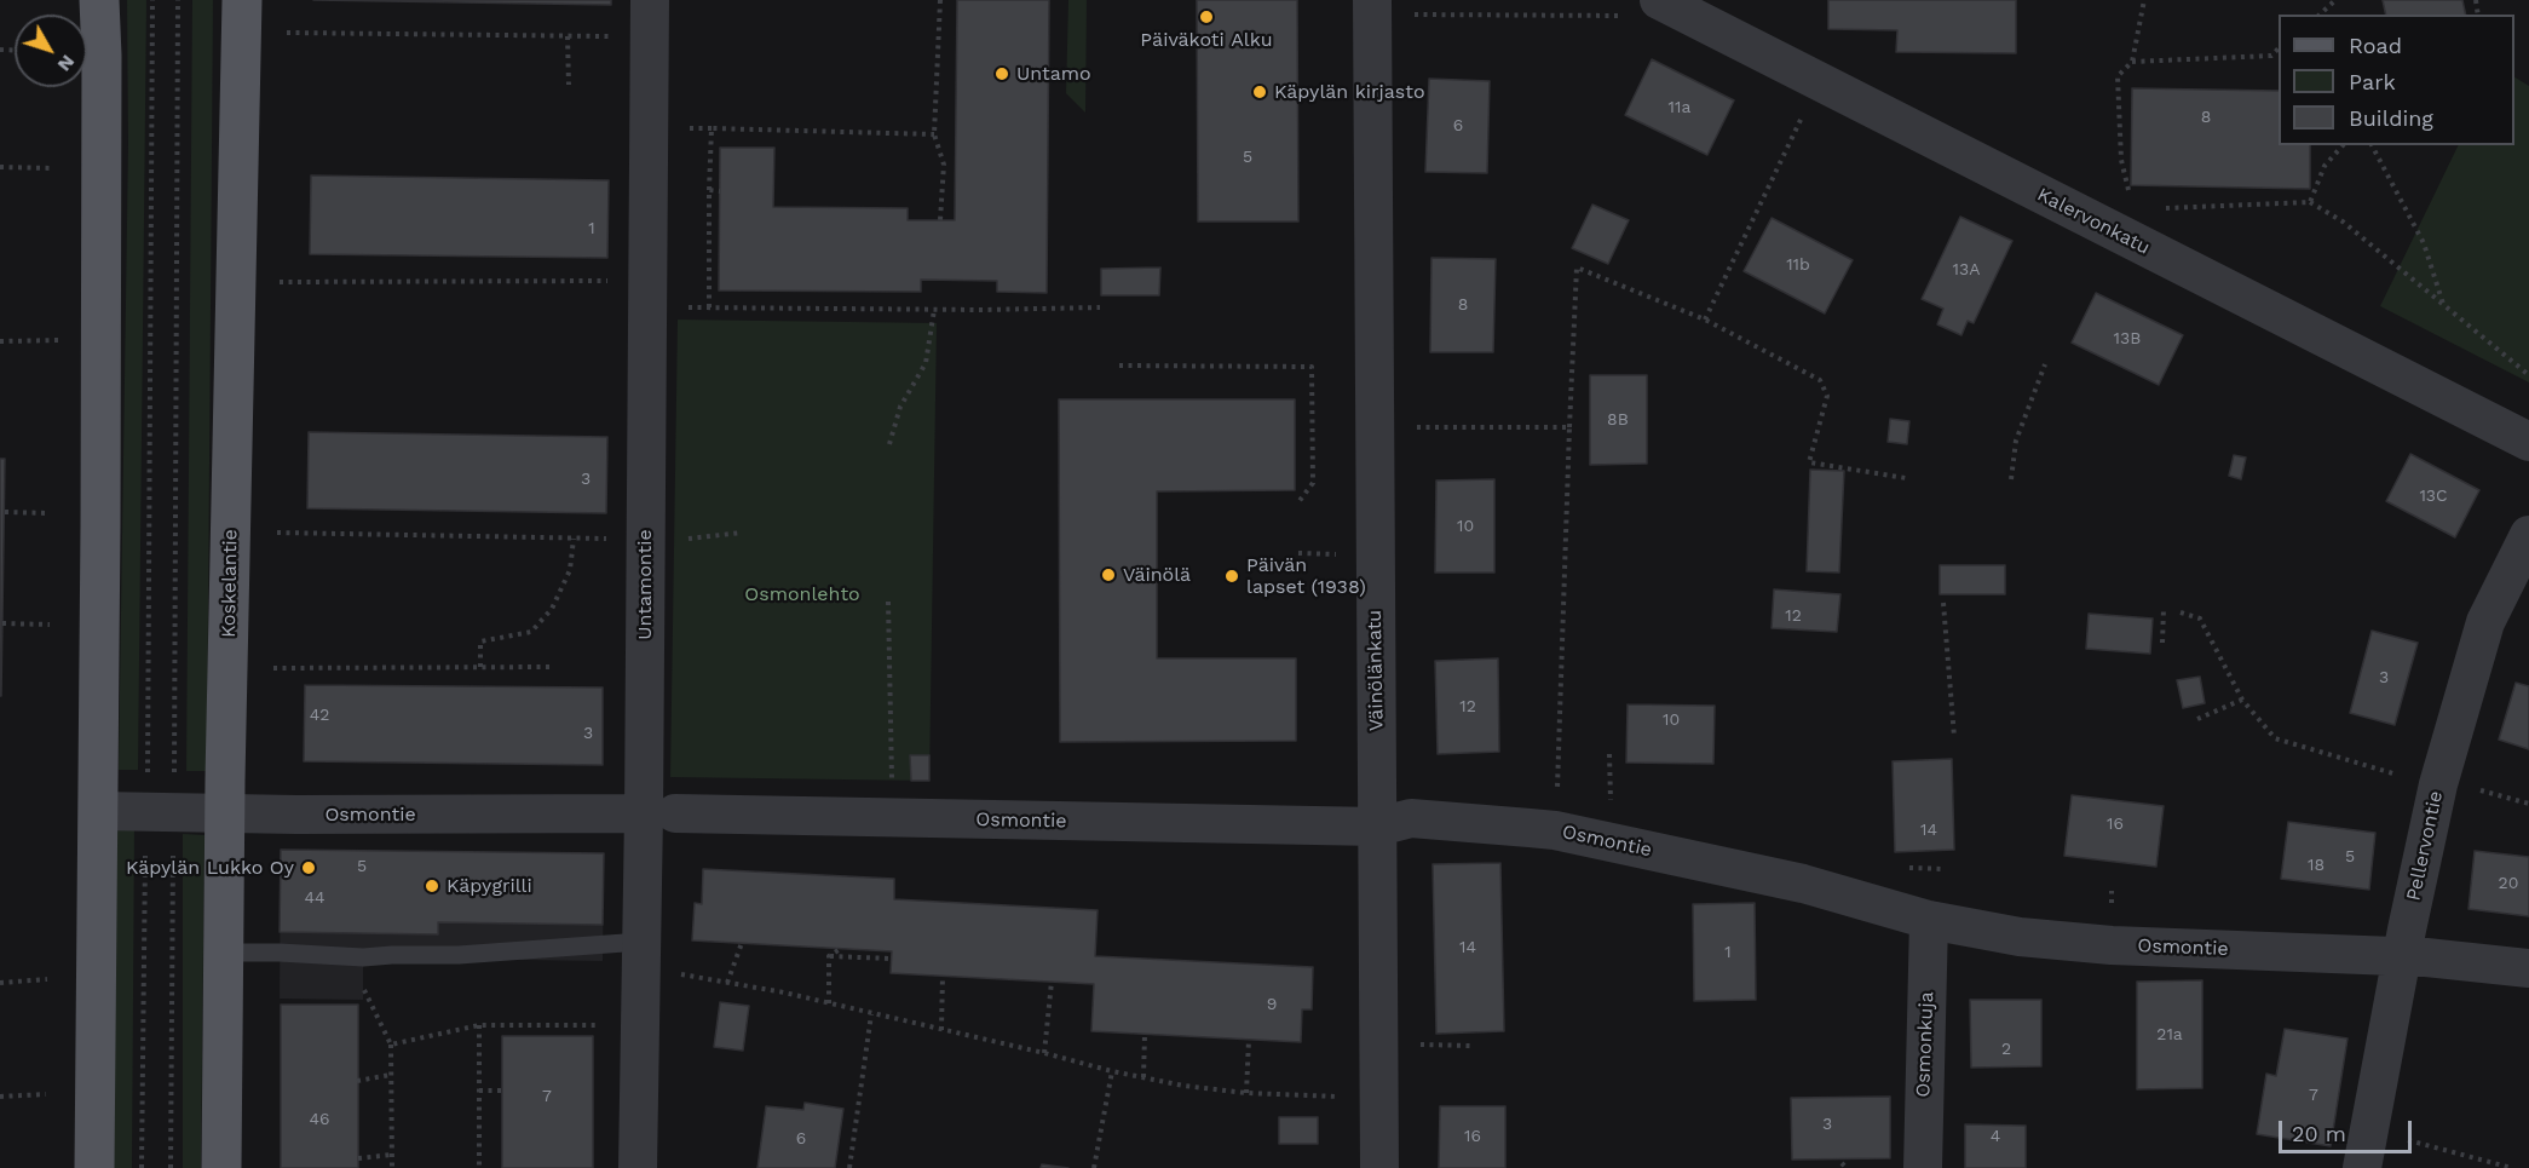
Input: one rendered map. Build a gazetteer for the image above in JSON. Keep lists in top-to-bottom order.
{
  "streets": {
    "main road": ["Koskelantie"],
    "street": [
      "Kalervonkatu",
      "Untamontie",
      "Väinölänkatu",
      "Osmontie",
      "Pellervontie",
      "Osmonkuja"
    ]
  },
  "crossings": [
    ["Koskelantie", "Osmontie"],
    ["Untamontie", "Osmontie"],
    ["Väinölänkatu", "Osmontie"],
    ["Osmontie", "Pellervontie"],
    ["Osmontie", "Osmonkuja"]
  ],
  "parks": ["Osmonlehto"],
  "places": [
    "Päiväkoti Alku",
    "Untamo",
    "Käpylän kirjasto",
    "Väinölä",
    "Päivän lapset (1938)",
    "Käpylän Lukko Oy",
    "Käpygrilli"
  ],
  "house_numbers": [
    "11a",
    "8",
    "6",
    "5",
    "1",
    "11b",
    "13A",
    "8",
    "13B",
    "8B",
    "3",
    "13C",
    "10",
    "12",
    "3",
    "12",
    "42",
    "10",
    "3",
    "16",
    "14",
    "5",
    "18",
    "5",
    "20",
    "44",
    "14",
    "1",
    "9",
    "21a",
    "2",
    "7",
    "7",
    "46",
    "3",
    "16",
    "4",
    "6"
  ],
  "legend": ["Road", "Park", "Building"],
  "scale_bar": "20 m",
  "north": "bottom right"
}
